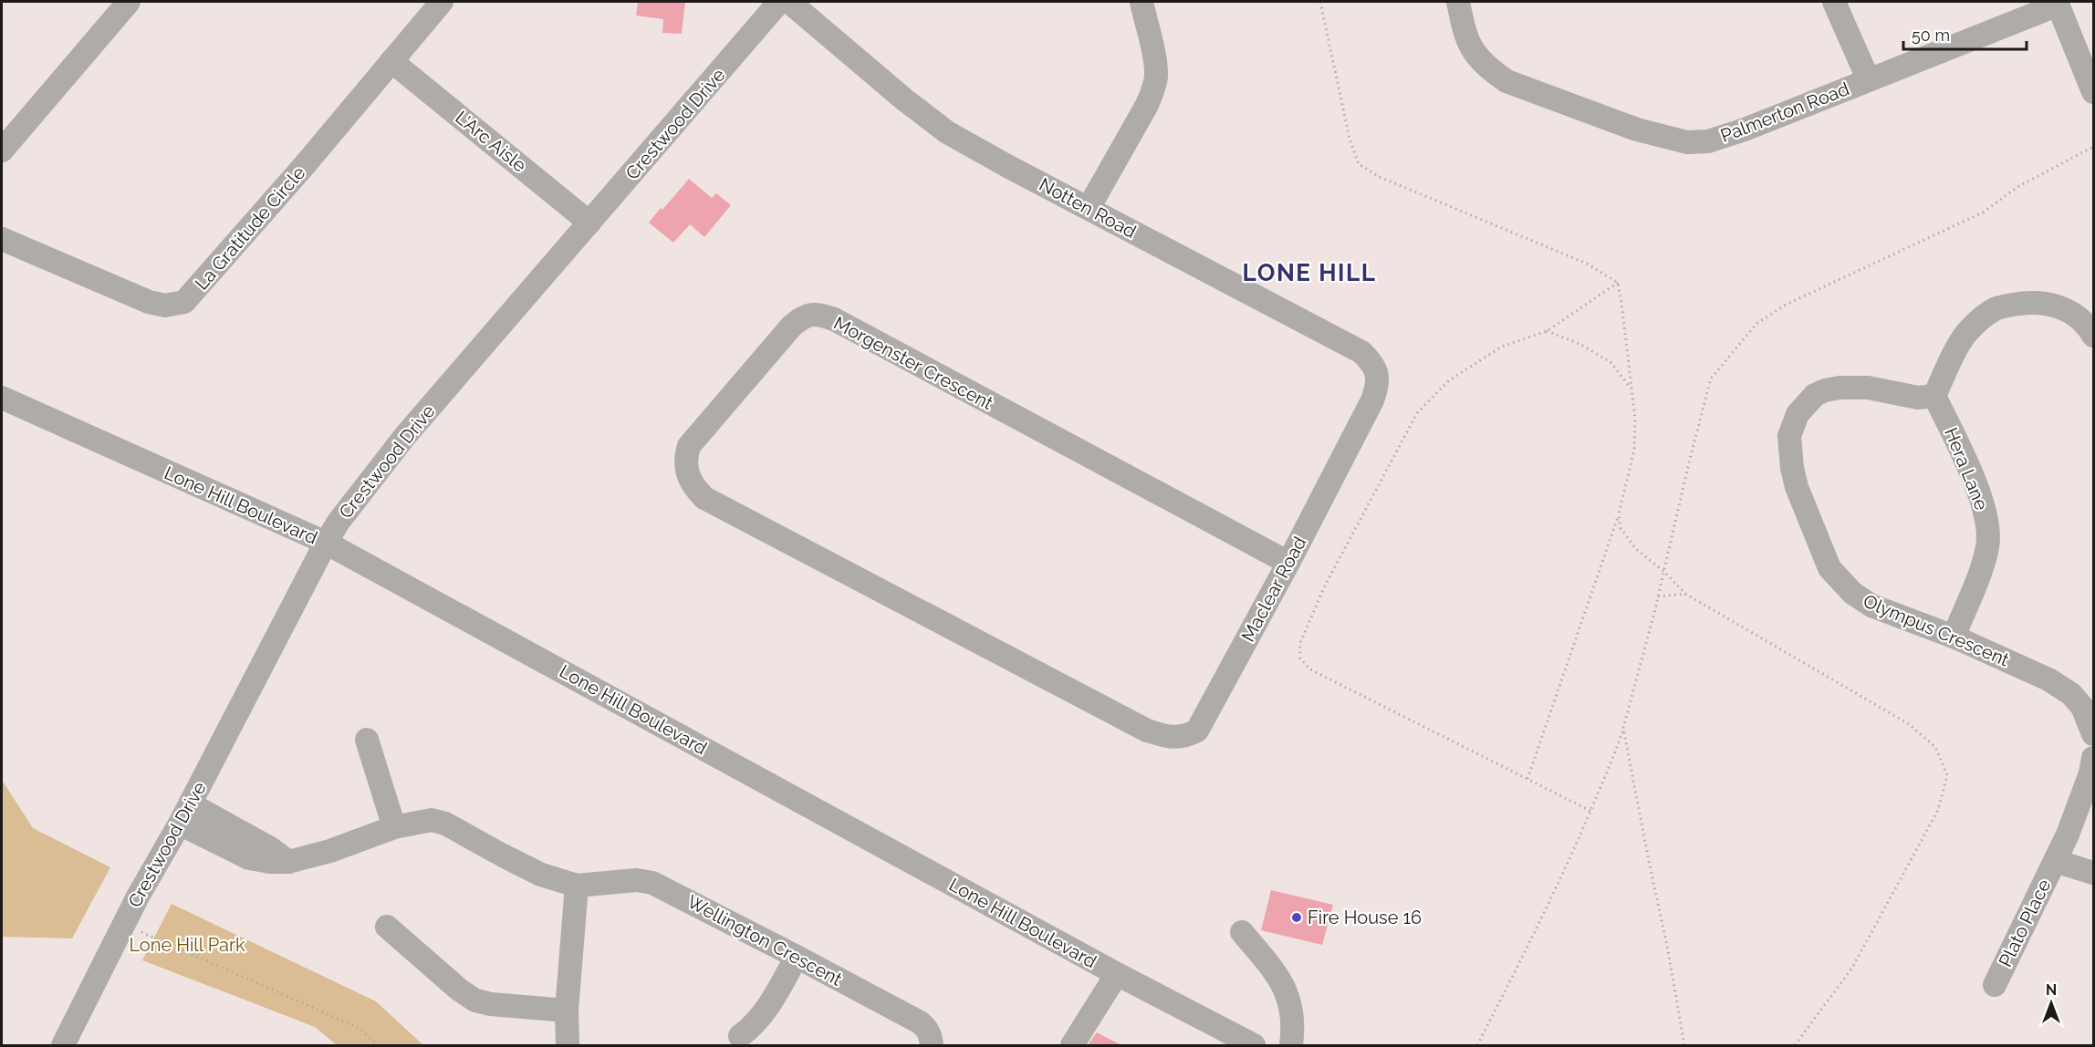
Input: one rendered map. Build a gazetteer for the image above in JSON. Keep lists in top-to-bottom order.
{
  "streets": {
    "street": [
      "Palmerton Road",
      "Crestwood Drive",
      "L'Arc Aisle",
      "Notten Road",
      "La Gratitude Circle",
      "Morgenster Crescent",
      "Hera Lane",
      "Lone Hill Boulevard",
      "Maclear Road",
      "Olympus Crescent",
      "Plato Place",
      "Wellington Crescent"
    ]
  },
  "crossings": [
    ["Crestwood Drive", "L'Arc Aisle"],
    ["Crestwood Drive", "Lone Hill Boulevard"],
    ["Crestwood Drive", "Wellington Crescent"],
    ["L'Arc Aisle", "La Gratitude Circle"],
    ["Notten Road", "Maclear Road"],
    ["Morgenster Crescent", "Maclear Road"],
    ["Hera Lane", "Olympus Crescent"]
  ],
  "districts": ["LONE HILL"],
  "parks": ["Lone Hill Park"],
  "places": ["Fire House 16"],
  "scale_bar": "50 m",
  "north": "top"
}
